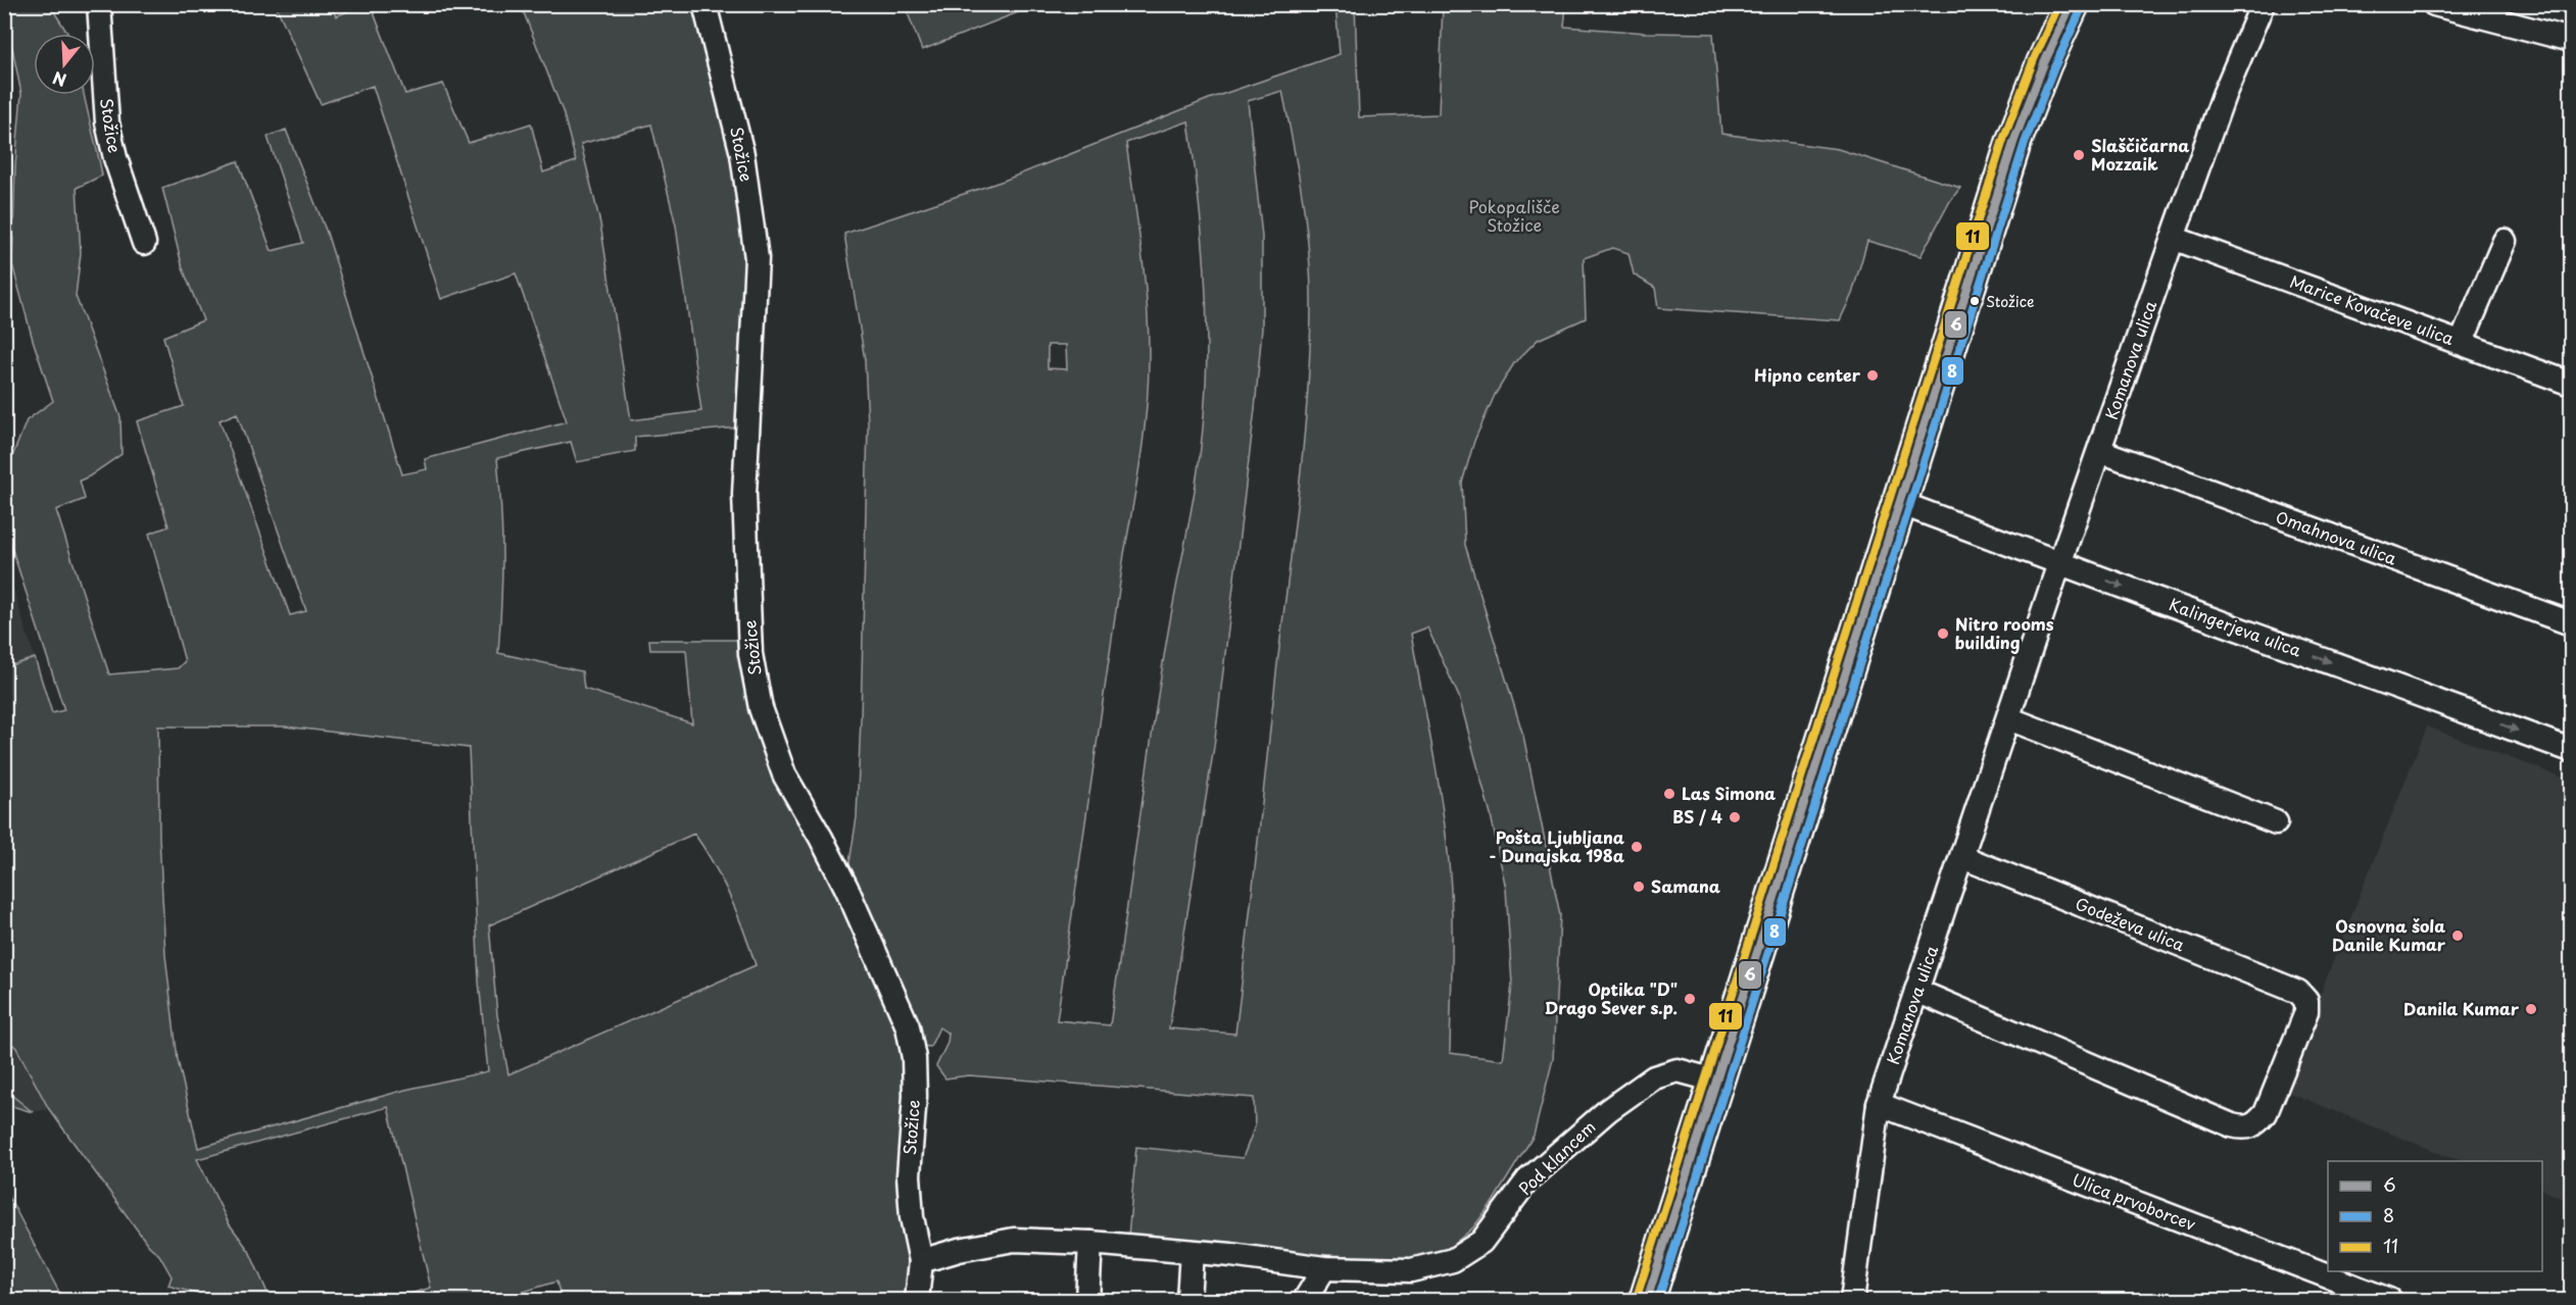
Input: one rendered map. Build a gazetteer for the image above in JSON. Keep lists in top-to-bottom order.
{
  "streets": {
    "street": [
      "Stožice",
      "Marice Kovačeve ulica",
      "Komanova ulica",
      "Omahnova ulica",
      "Kalingerjeva ulica",
      "Godeževa ulica",
      "Pod klancem",
      "Ulica prvoborcev"
    ]
  },
  "crossings": [
    ["Stožice", "Pod klancem"],
    ["Marice Kovačeve ulica", "Komanova ulica"],
    ["Komanova ulica", "Omahnova ulica"],
    ["Komanova ulica", "Kalingerjeva ulica"],
    ["Komanova ulica", "Godeževa ulica"],
    ["Komanova ulica", "Ulica prvoborcev"]
  ],
  "parks": ["Pokopališče Stožice"],
  "places": [
    "Slaščičarna Mozzaik",
    "Stožice",
    "Hipno center",
    "Nitro rooms building",
    "Las Simona",
    "BS / 4",
    "Pošta Ljubljana - Dunajska 198a",
    "Samana",
    "Osnovna šola Danile Kumar",
    "Optika \"D\" Drago Sever s.p.",
    "Danila Kumar"
  ],
  "lines": ["transit line 6", "transit line 11", "transit line 8"],
  "legend": ["6", "8", "11"],
  "north": "bottom"
}
